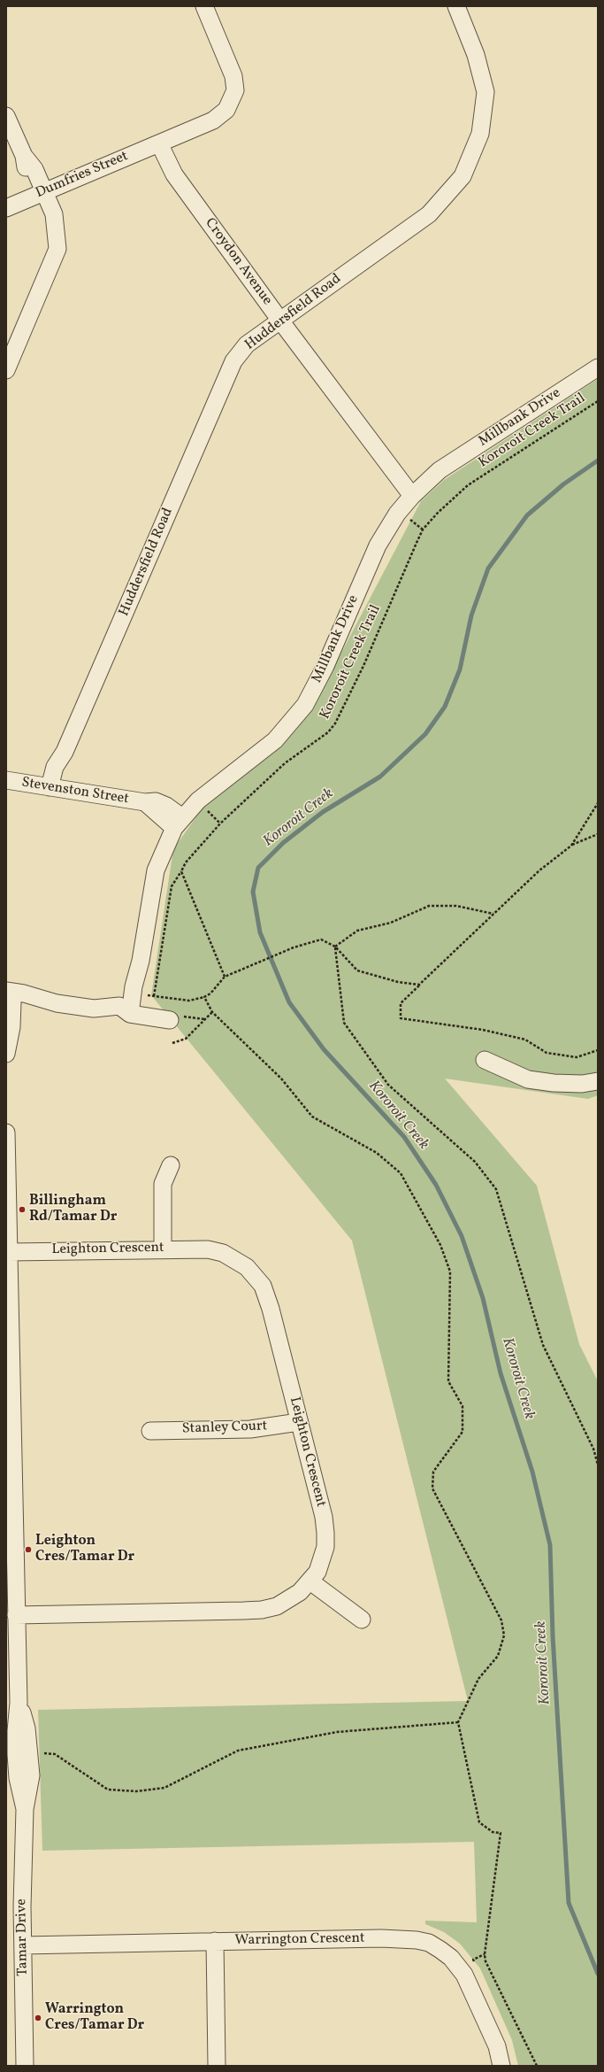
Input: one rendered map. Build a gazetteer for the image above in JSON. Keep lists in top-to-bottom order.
{
  "streets": {
    "street": [
      "Dumfries Street",
      "Croydon Avenue",
      "Huddersfield Road",
      "Millbank Drive",
      "Stevenston Street",
      "Leighton Crescent",
      "Stanley Court",
      "Tamar Drive",
      "Warrington Crescent"
    ],
    "path": ["Kororoit Creek Trail"]
  },
  "crossings": [
    ["Dumfries Street", "Croydon Avenue"],
    ["Croydon Avenue", "Huddersfield Road"],
    ["Croydon Avenue", "Millbank Drive"],
    ["Huddersfield Road", "Stevenston Street"],
    ["Millbank Drive", "Stevenston Street"],
    ["Leighton Crescent", "Stanley Court"],
    ["Leighton Crescent", "Tamar Drive"],
    ["Tamar Drive", "Warrington Crescent"]
  ],
  "water": ["Kororoit Creek"],
  "places": ["Billingham Rd/Tamar Dr", "Leighton Cres/Tamar Dr", "Warrington Cres/Tamar Dr"]
}
